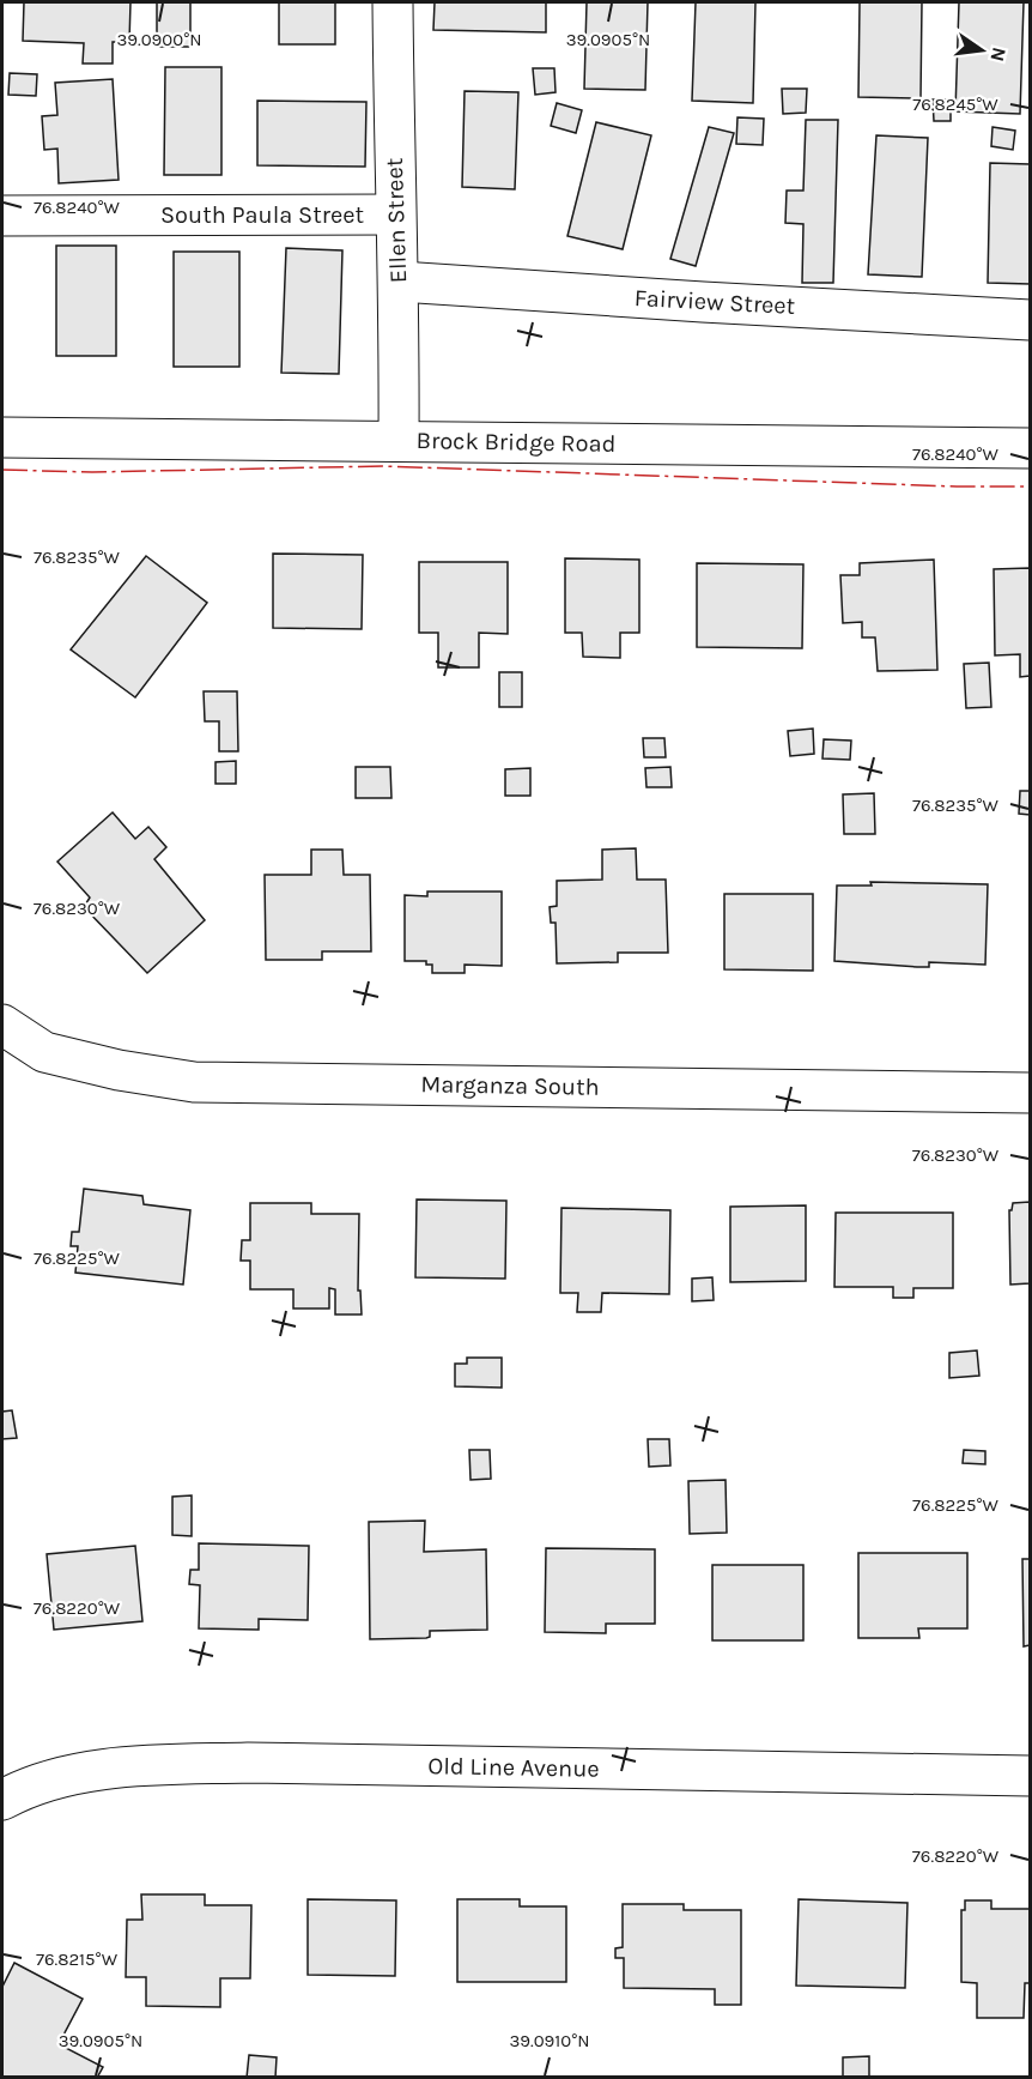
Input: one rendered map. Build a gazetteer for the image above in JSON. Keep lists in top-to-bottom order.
{
  "streets": {
    "street": [
      "South Paula Street",
      "Ellen Street",
      "Fairview Street",
      "Brock Bridge Road",
      "Marganza South",
      "Old Line Avenue"
    ]
  },
  "crossings": [
    ["South Paula Street", "Ellen Street"],
    ["Ellen Street", "Fairview Street"],
    ["Ellen Street", "Brock Bridge Road"]
  ],
  "north": "right",
  "coordinates": [
    "39.0900°N",
    "39.0905°N",
    "76.8245°W",
    "76.8240°W",
    "76.8235°W",
    "76.8230°W",
    "76.8225°W",
    "76.8220°W",
    "76.8215°W",
    "39.0910°N"
  ]
}
